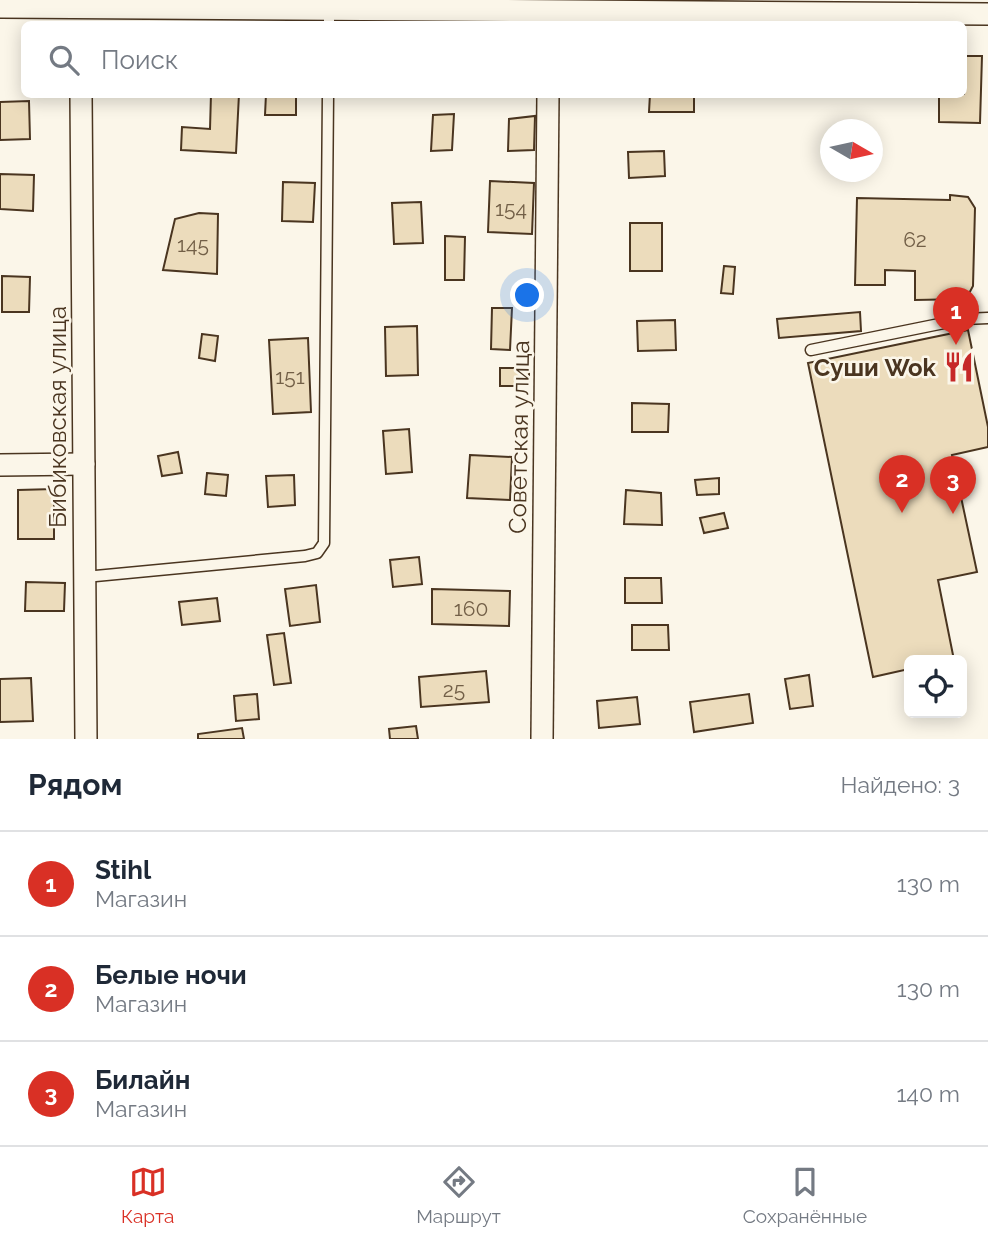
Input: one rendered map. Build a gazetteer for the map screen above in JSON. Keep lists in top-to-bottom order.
{
  "streets": {
    "street": ["Бибиковская улица", "Советская улица"]
  },
  "places": {
    "restaurant": ["Суши Wok"]
  },
  "house_numbers": [
    "154",
    "62",
    "145",
    "151",
    "160",
    "25"
  ],
  "north": "right",
  "page": {
    "search": "Поиск",
    "pins": ["1", "2", "3"],
    "heading": ["Рядом", "Найдено: 3"],
    "list": [
      {
        "mark": "1",
        "name": "Stihl",
        "note": "Магазин",
        "value": "130 m"
      },
      {
        "mark": "2",
        "name": "Белые ночи",
        "note": "Магазин",
        "value": "130 m"
      },
      {
        "mark": "3",
        "name": "Билайн",
        "note": "Магазин",
        "value": "140 m"
      }
    ],
    "nav": ["Карта", "Маршрут", "Сохранённые"]
  }
}
